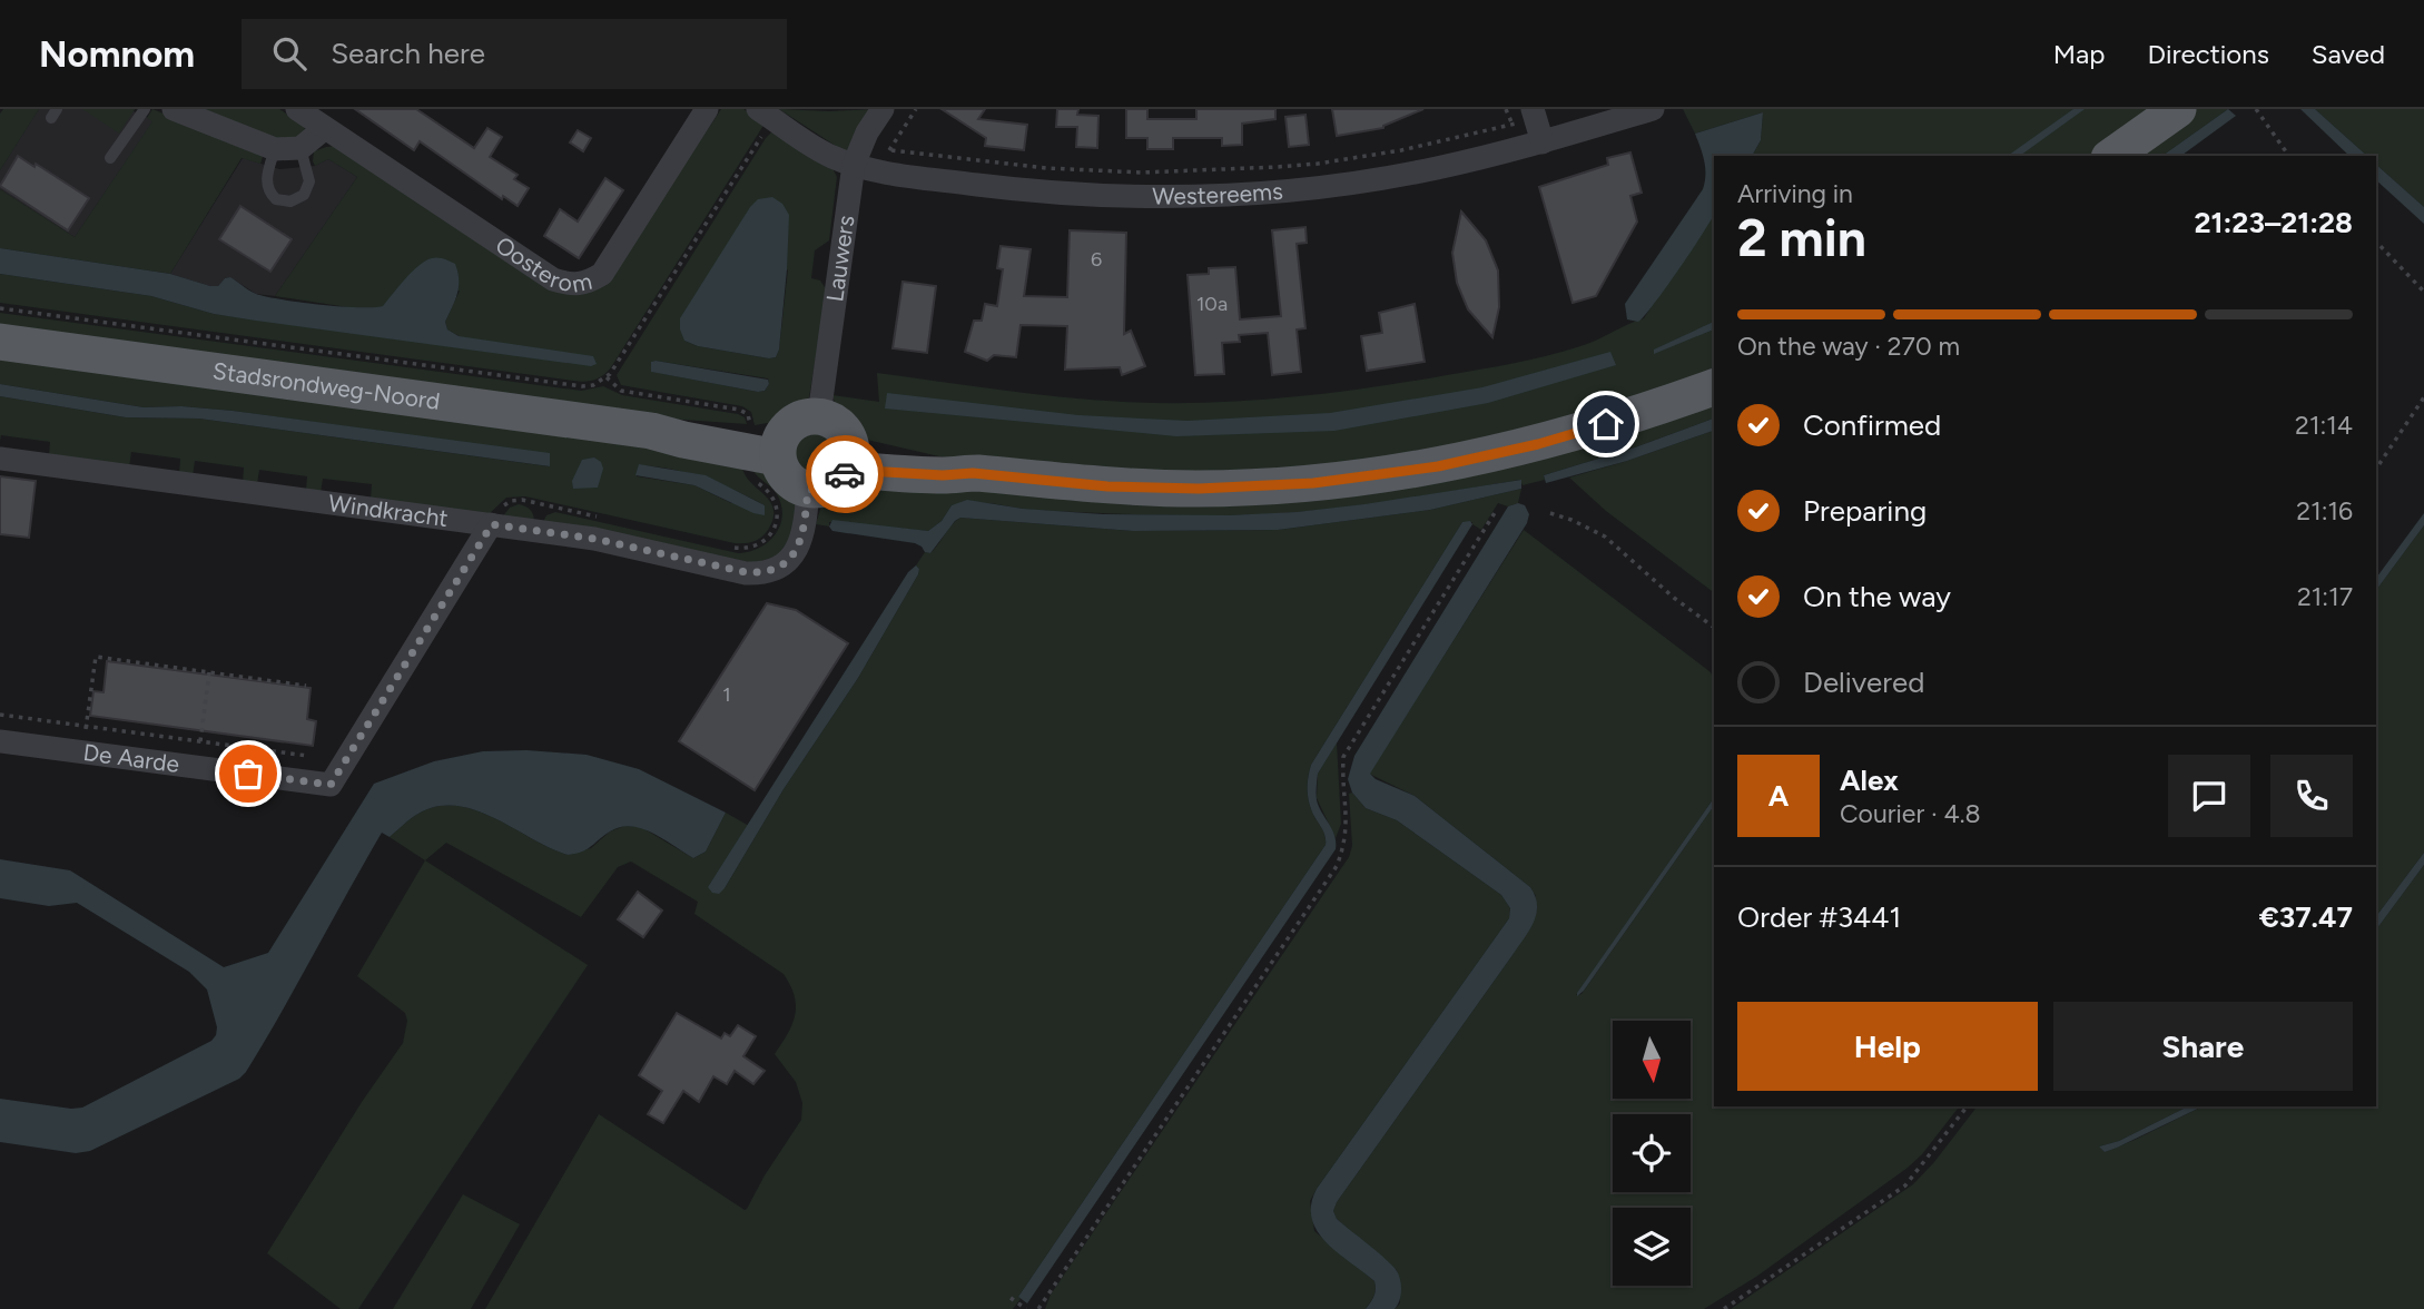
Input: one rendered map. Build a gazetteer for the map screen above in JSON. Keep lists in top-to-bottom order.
{
  "streets": {
    "main road": ["Stadsrondweg-Noord"],
    "street": [
      "Westereems",
      "Oosterom",
      "Lauwers",
      "Windkracht",
      "De Aarde"
    ]
  },
  "crossings": [
    ["Westereems", "Lauwers"],
    ["Lauwers", "Stadsrondweg-Noord"],
    ["Lauwers", "Windkracht"],
    ["Stadsrondweg-Noord", "Windkracht"],
    ["Windkracht", "De Aarde"]
  ],
  "house_numbers": ["6", "10a", "1"],
  "north": "bottom",
  "page": {
    "header": "Nomnom",
    "search": "Search here",
    "nav": ["Map", "Directions", "Saved"],
    "heading": ["2 min", "Arriving in", "21:23–21:28"],
    "panel": [
      "Alex",
      "Courier · 4.8",
      "Order #3441",
      "€37.47"
    ],
    "bar": "On the way · 270 m",
    "list": [
      ["Confirmed", "21:14"],
      ["Preparing", "21:16"],
      ["On the way", "21:17"],
      "Delivered"
    ],
    "round": "A",
    "buttons": ["Help", "Share"]
  }
}
